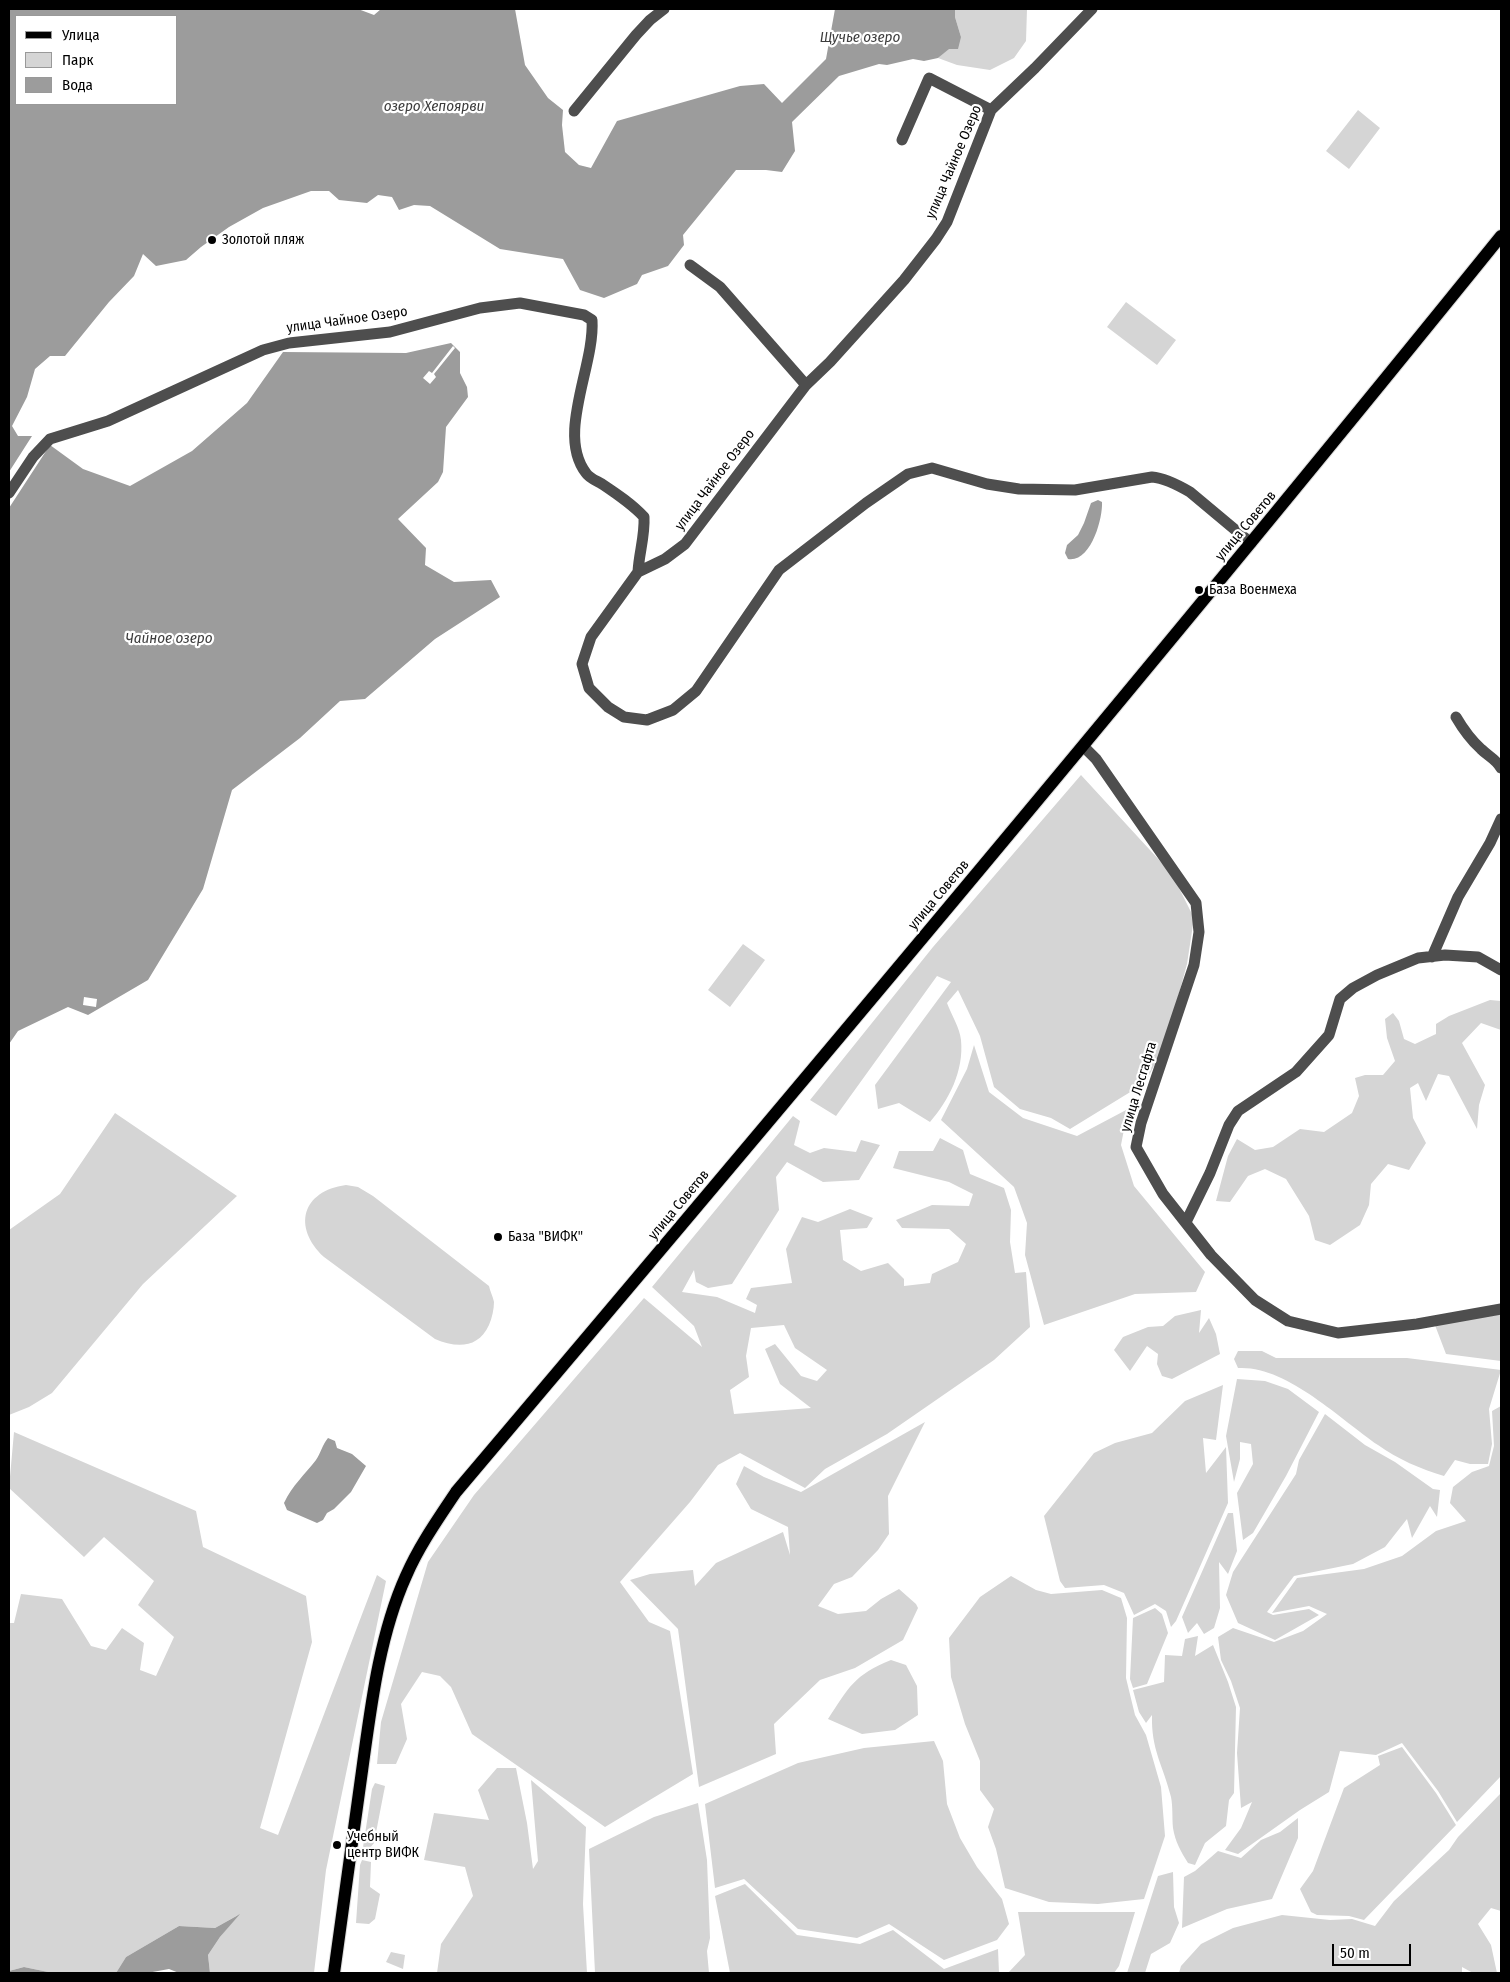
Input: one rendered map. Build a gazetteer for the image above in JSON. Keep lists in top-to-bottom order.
{
  "streets": {
    "main road": ["улица Советов"],
    "street": ["улица Чайное Озеро", "улица Лесгафта"]
  },
  "crossings": [
    ["улица Советов", "улица Лесгафта"]
  ],
  "water": ["Щучье озеро", "озеро Хепоярви", "Чайное озеро"],
  "places": [
    "Золотой пляж",
    "База Военмеха",
    "База \"ВИФК\"",
    "Учебный центр ВИФК"
  ],
  "legend": ["Улица", "Парк", "Вода"],
  "scale_bar": "50 m"
}
